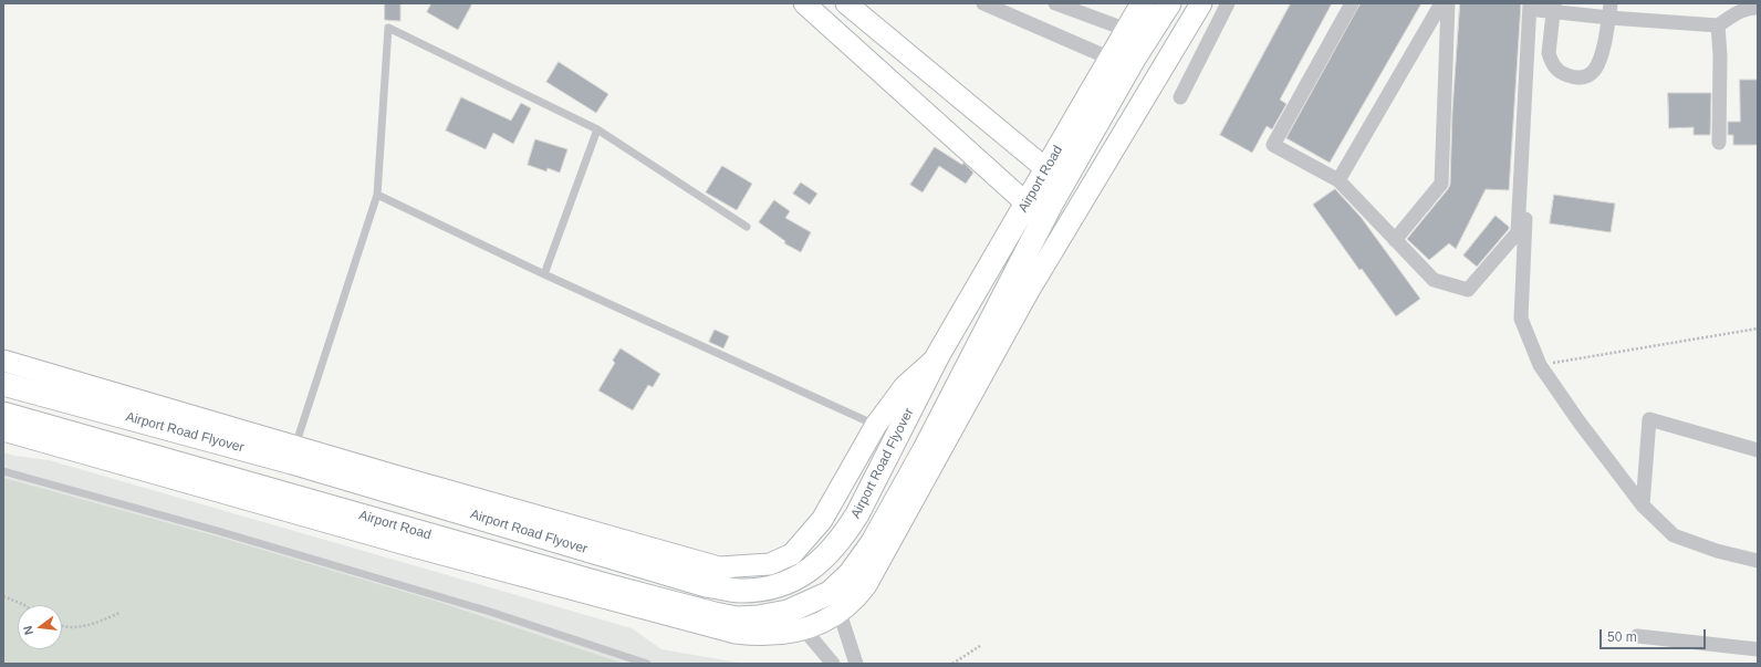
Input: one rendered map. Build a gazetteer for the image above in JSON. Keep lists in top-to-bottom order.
{
  "streets": {
    "main road": ["Airport Road", "Airport Road Flyover"]
  },
  "crossings": [
    ["Airport Road", "Airport Road Flyover"]
  ],
  "scale_bar": "50 m",
  "north": "left"
}
